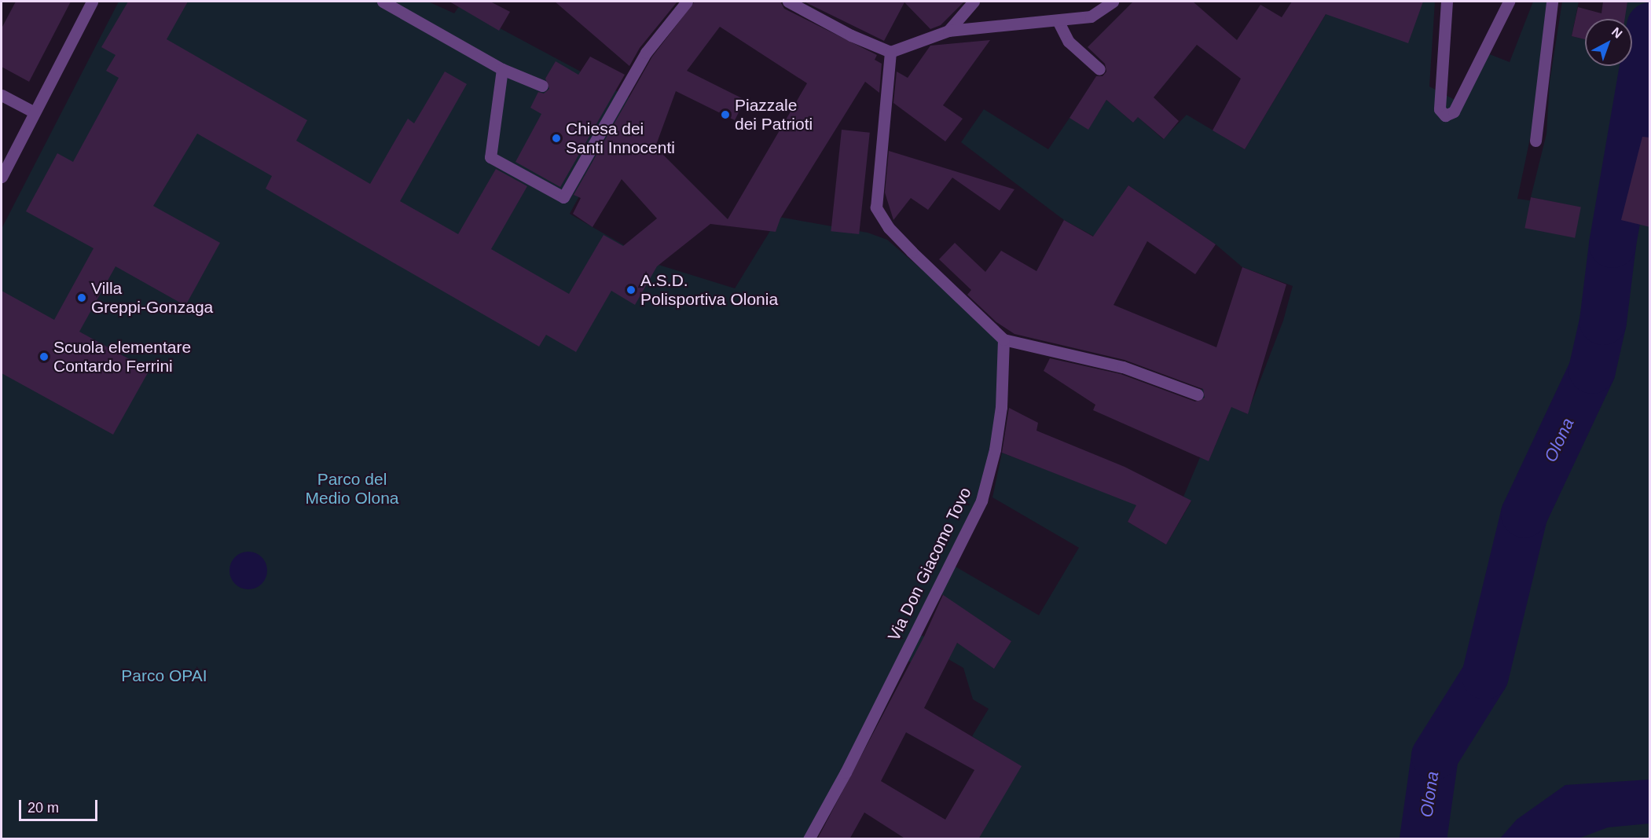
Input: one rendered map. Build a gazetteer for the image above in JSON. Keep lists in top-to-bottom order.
{
  "streets": {
    "street": ["Via Don Giacomo Tovo"]
  },
  "water": ["Olona"],
  "parks": ["Parco del Medio Olona", "Parco OPAI"],
  "places": [
    "Piazzale dei Patrioti",
    "Chiesa dei Santi Innocenti",
    "A.S.D. Polisportiva Olonia",
    "Villa Greppi-Gonzaga",
    "Scuola elementare Contardo Ferrini"
  ],
  "scale_bar": "20 m",
  "north": "top right"
}
